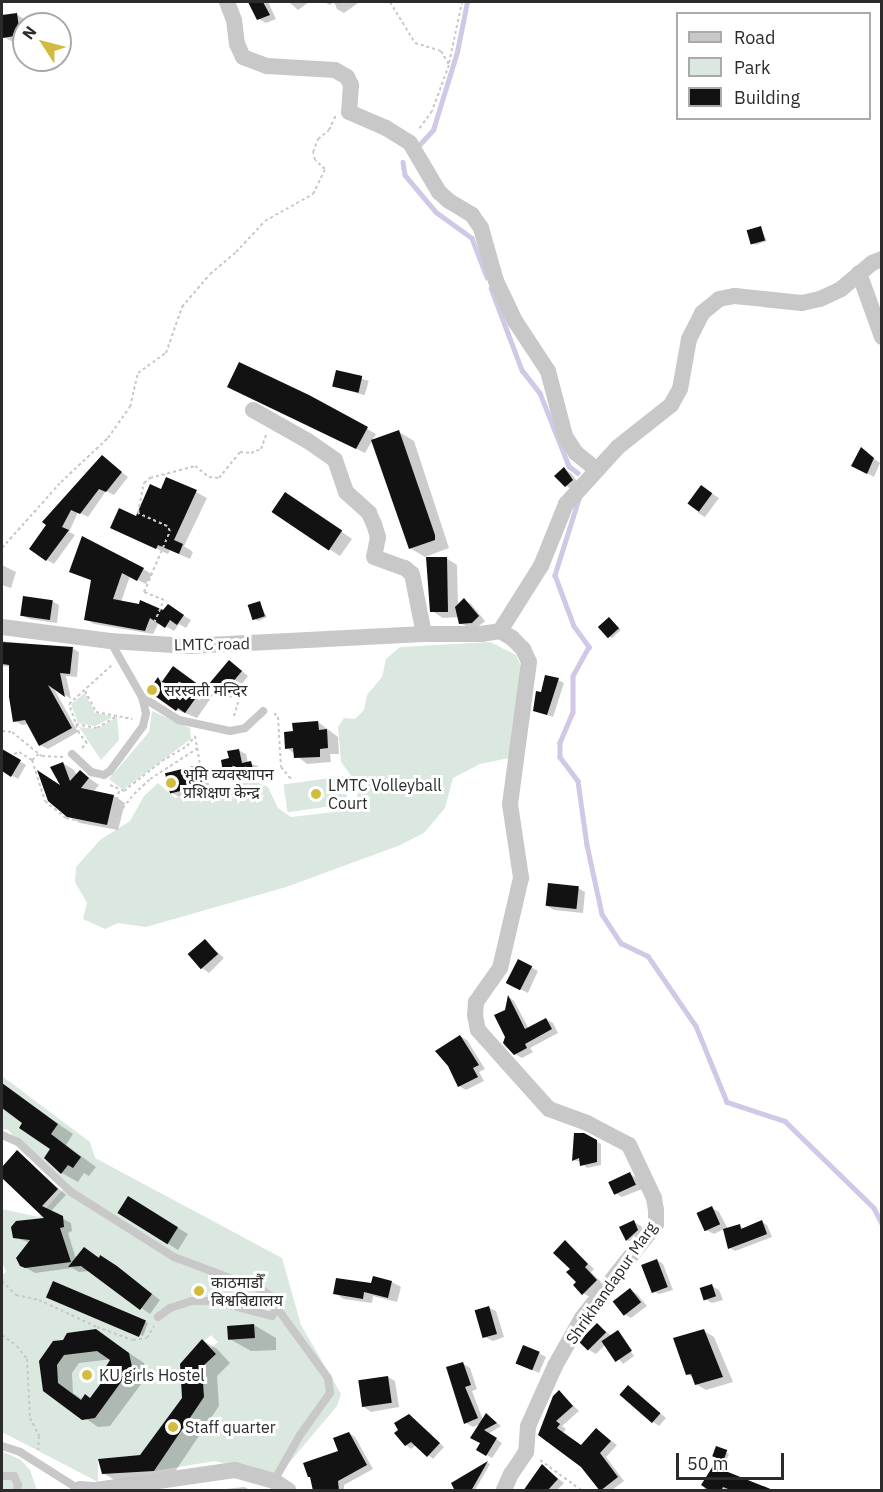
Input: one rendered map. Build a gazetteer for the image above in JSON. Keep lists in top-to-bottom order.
{
  "streets": {
    "street": ["LMTC road", "Shrikhandapur Marg"]
  },
  "crossings": [
    ["LMTC road", "Shrikhandapur Marg"]
  ],
  "places": [
    "सरस्वती मन्दिर",
    "भूमि व्यवस्थापन प्रशिक्षण केन्द्र",
    "LMTC Volleyball Court",
    "काठमाडौँ बिश्वबिद्यालय",
    "KU girls Hostel",
    "Staff quarter"
  ],
  "legend": ["Road", "Park", "Building"],
  "scale_bar": "50 m",
  "north": "top left"
}
